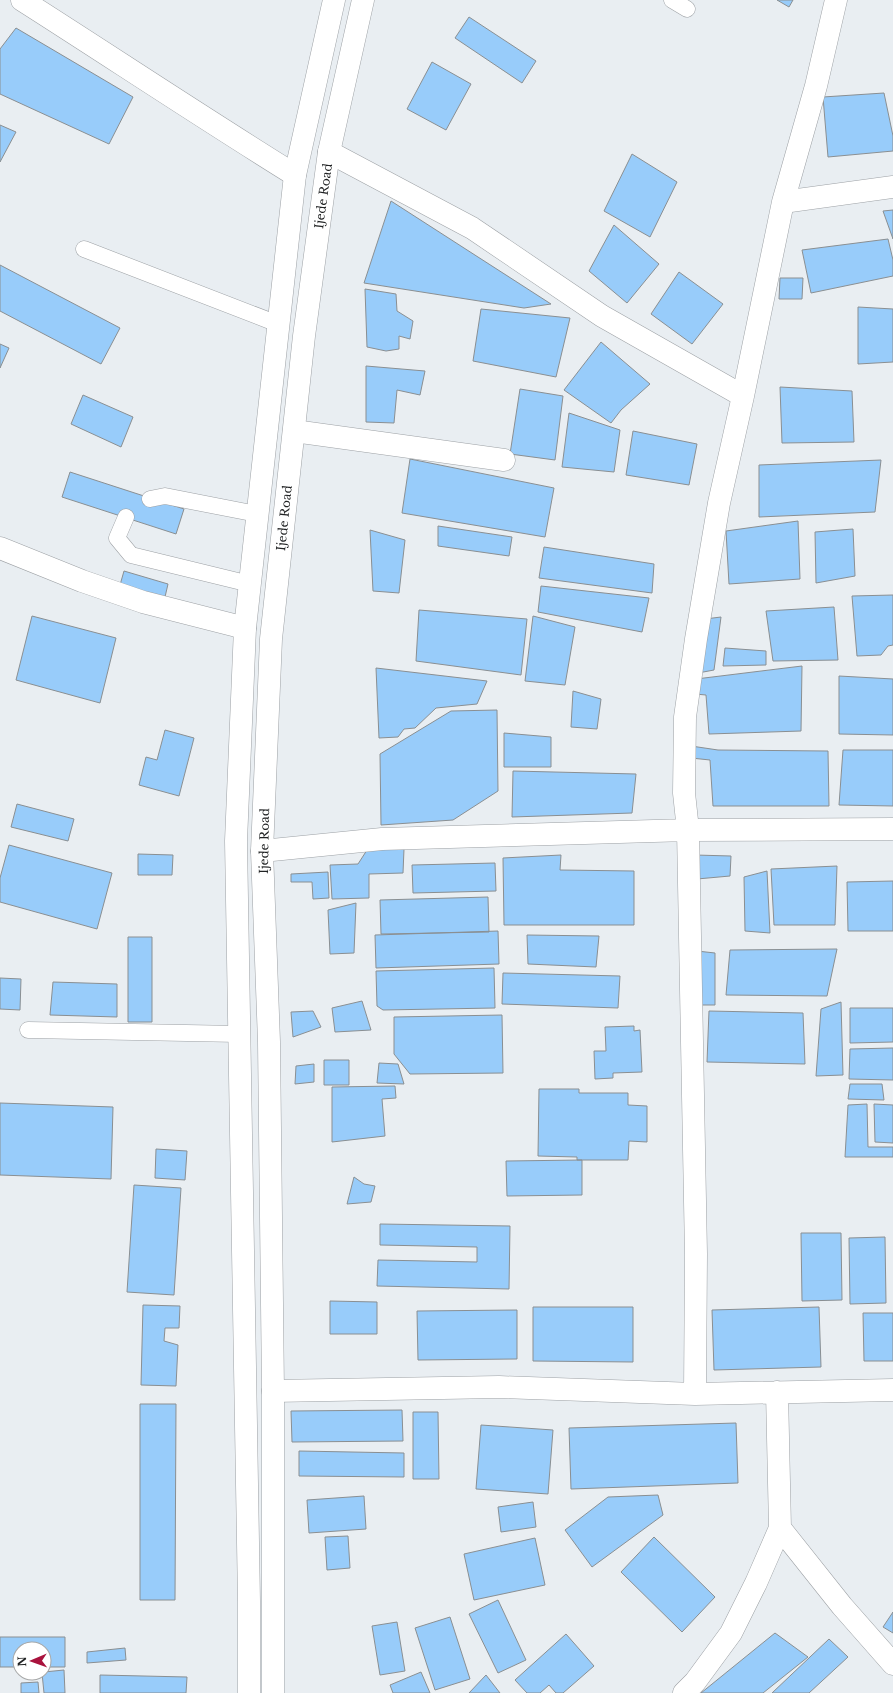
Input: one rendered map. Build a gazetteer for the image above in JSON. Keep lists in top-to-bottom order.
{
  "streets": {
    "street": ["Ijede Road"]
  },
  "north": "left"
}
